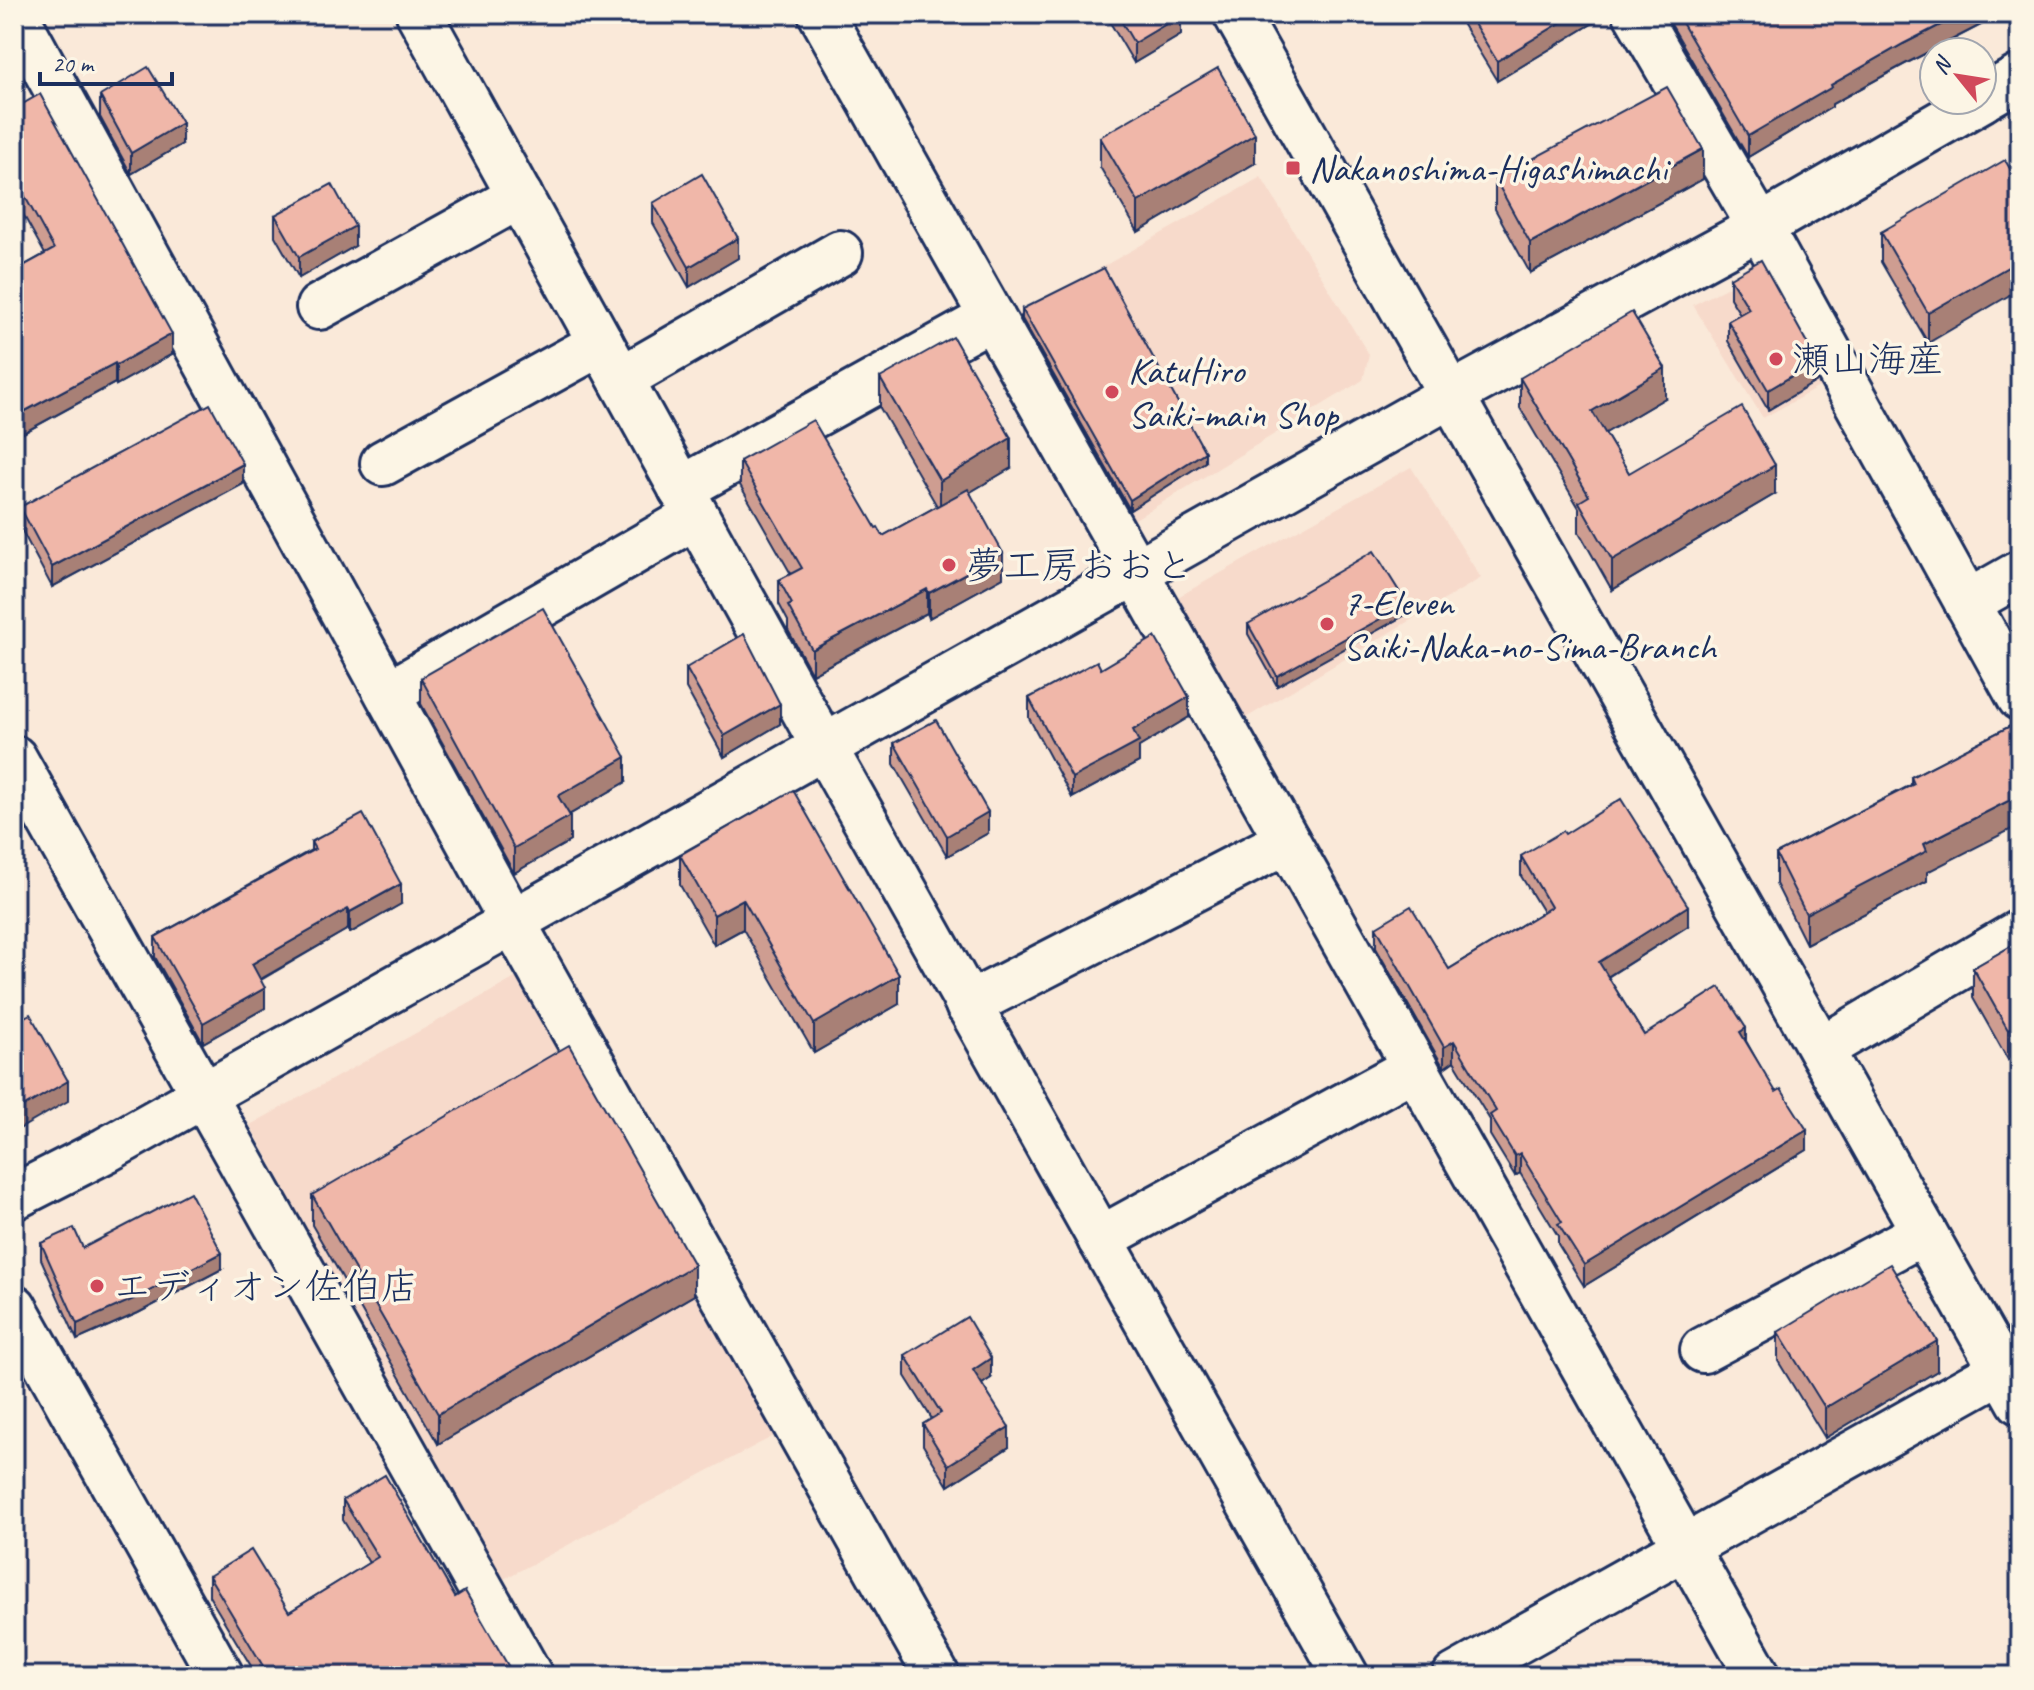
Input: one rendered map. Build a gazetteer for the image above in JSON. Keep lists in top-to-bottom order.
{
  "places": {
    "transit": ["Nakanoshima-Higashimachi"],
    "other": [
      "瀬山海産",
      "KatuHiro Saiki-main Shop",
      "夢工房おおと",
      "7-Eleven Saiki-Naka-no-Sima-Branch",
      "エディオン佐伯店"
    ]
  },
  "scale_bar": "20 m",
  "north": "top left"
}
